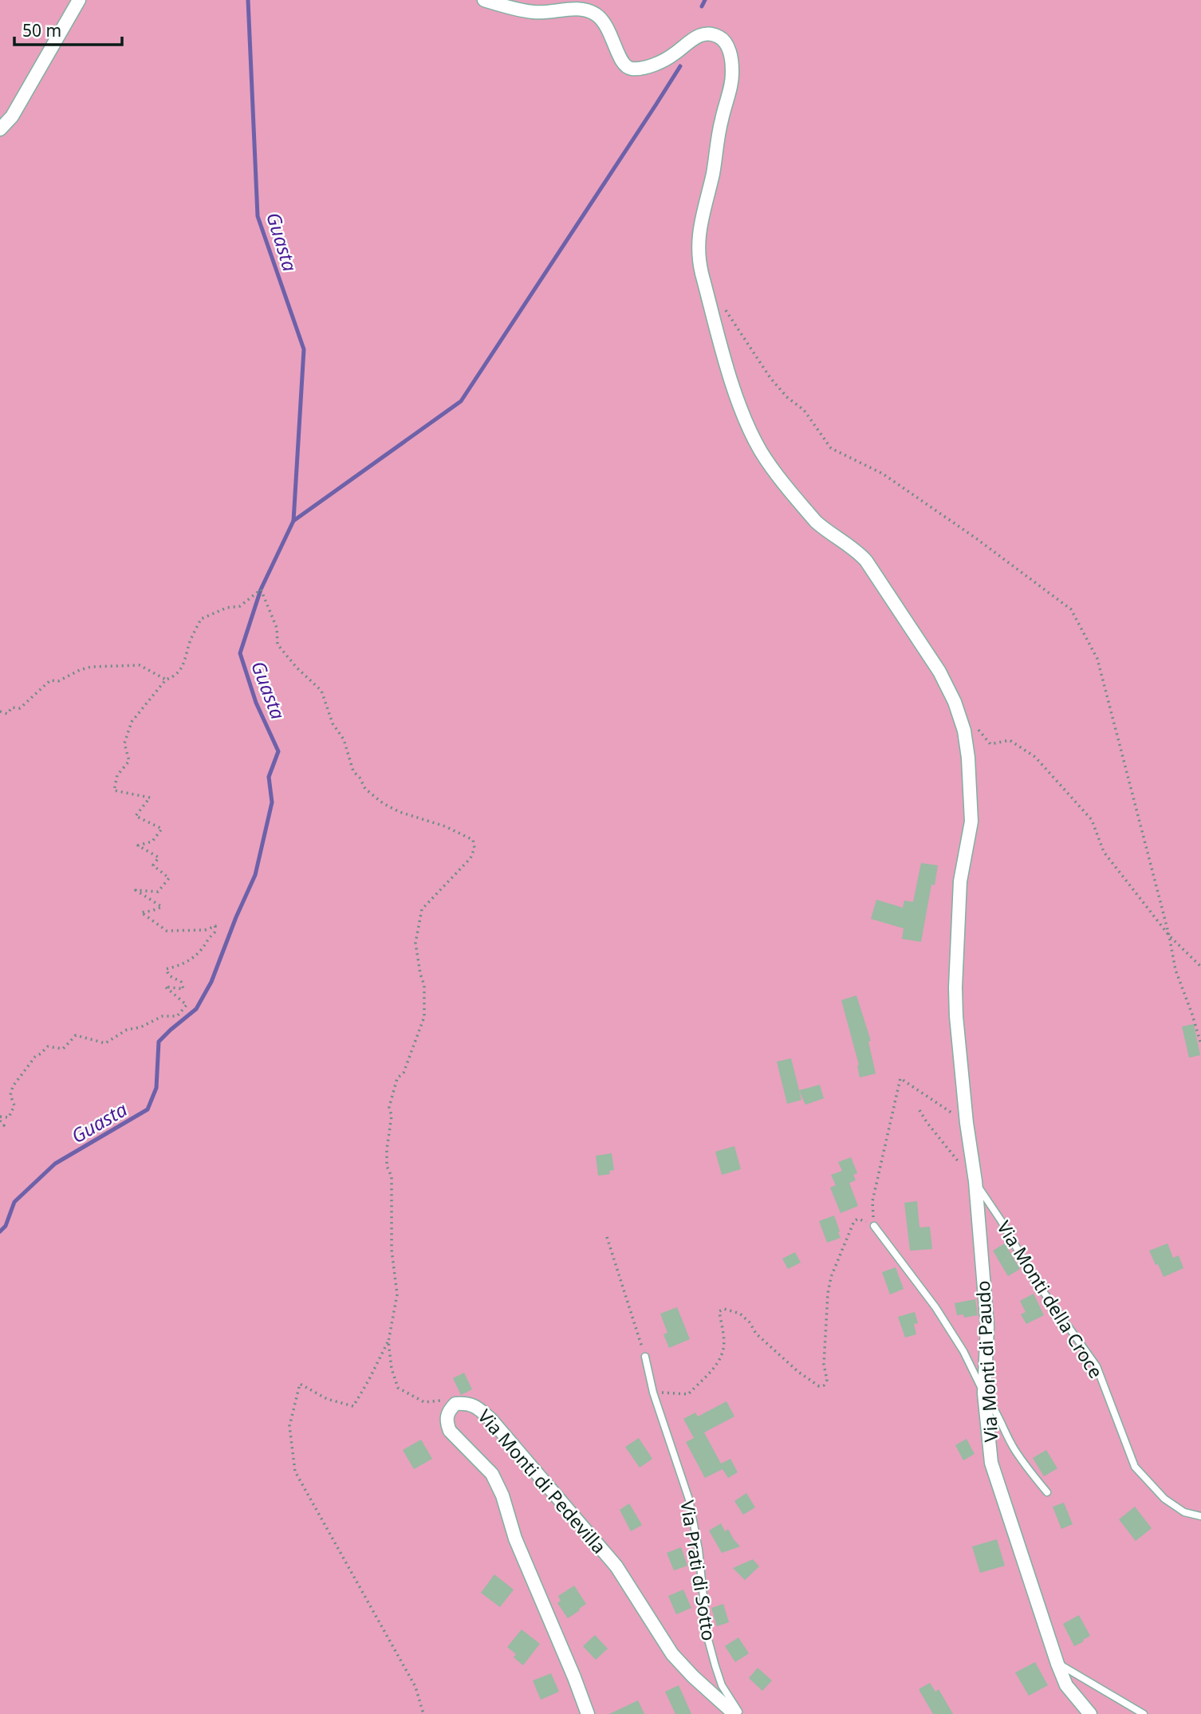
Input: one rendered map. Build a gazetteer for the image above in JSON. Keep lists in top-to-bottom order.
{
  "streets": {
    "street": ["Via Monti di Paudo", "Via Monti di Pedevilla"],
    "lane": ["Via Monti della Croce", "Via Prati di Sotto"]
  },
  "crossings": [
    ["Via Monti della Croce", "Via Monti di Paudo"]
  ],
  "water": ["Guasta"],
  "scale_bar": "50 m"
}
